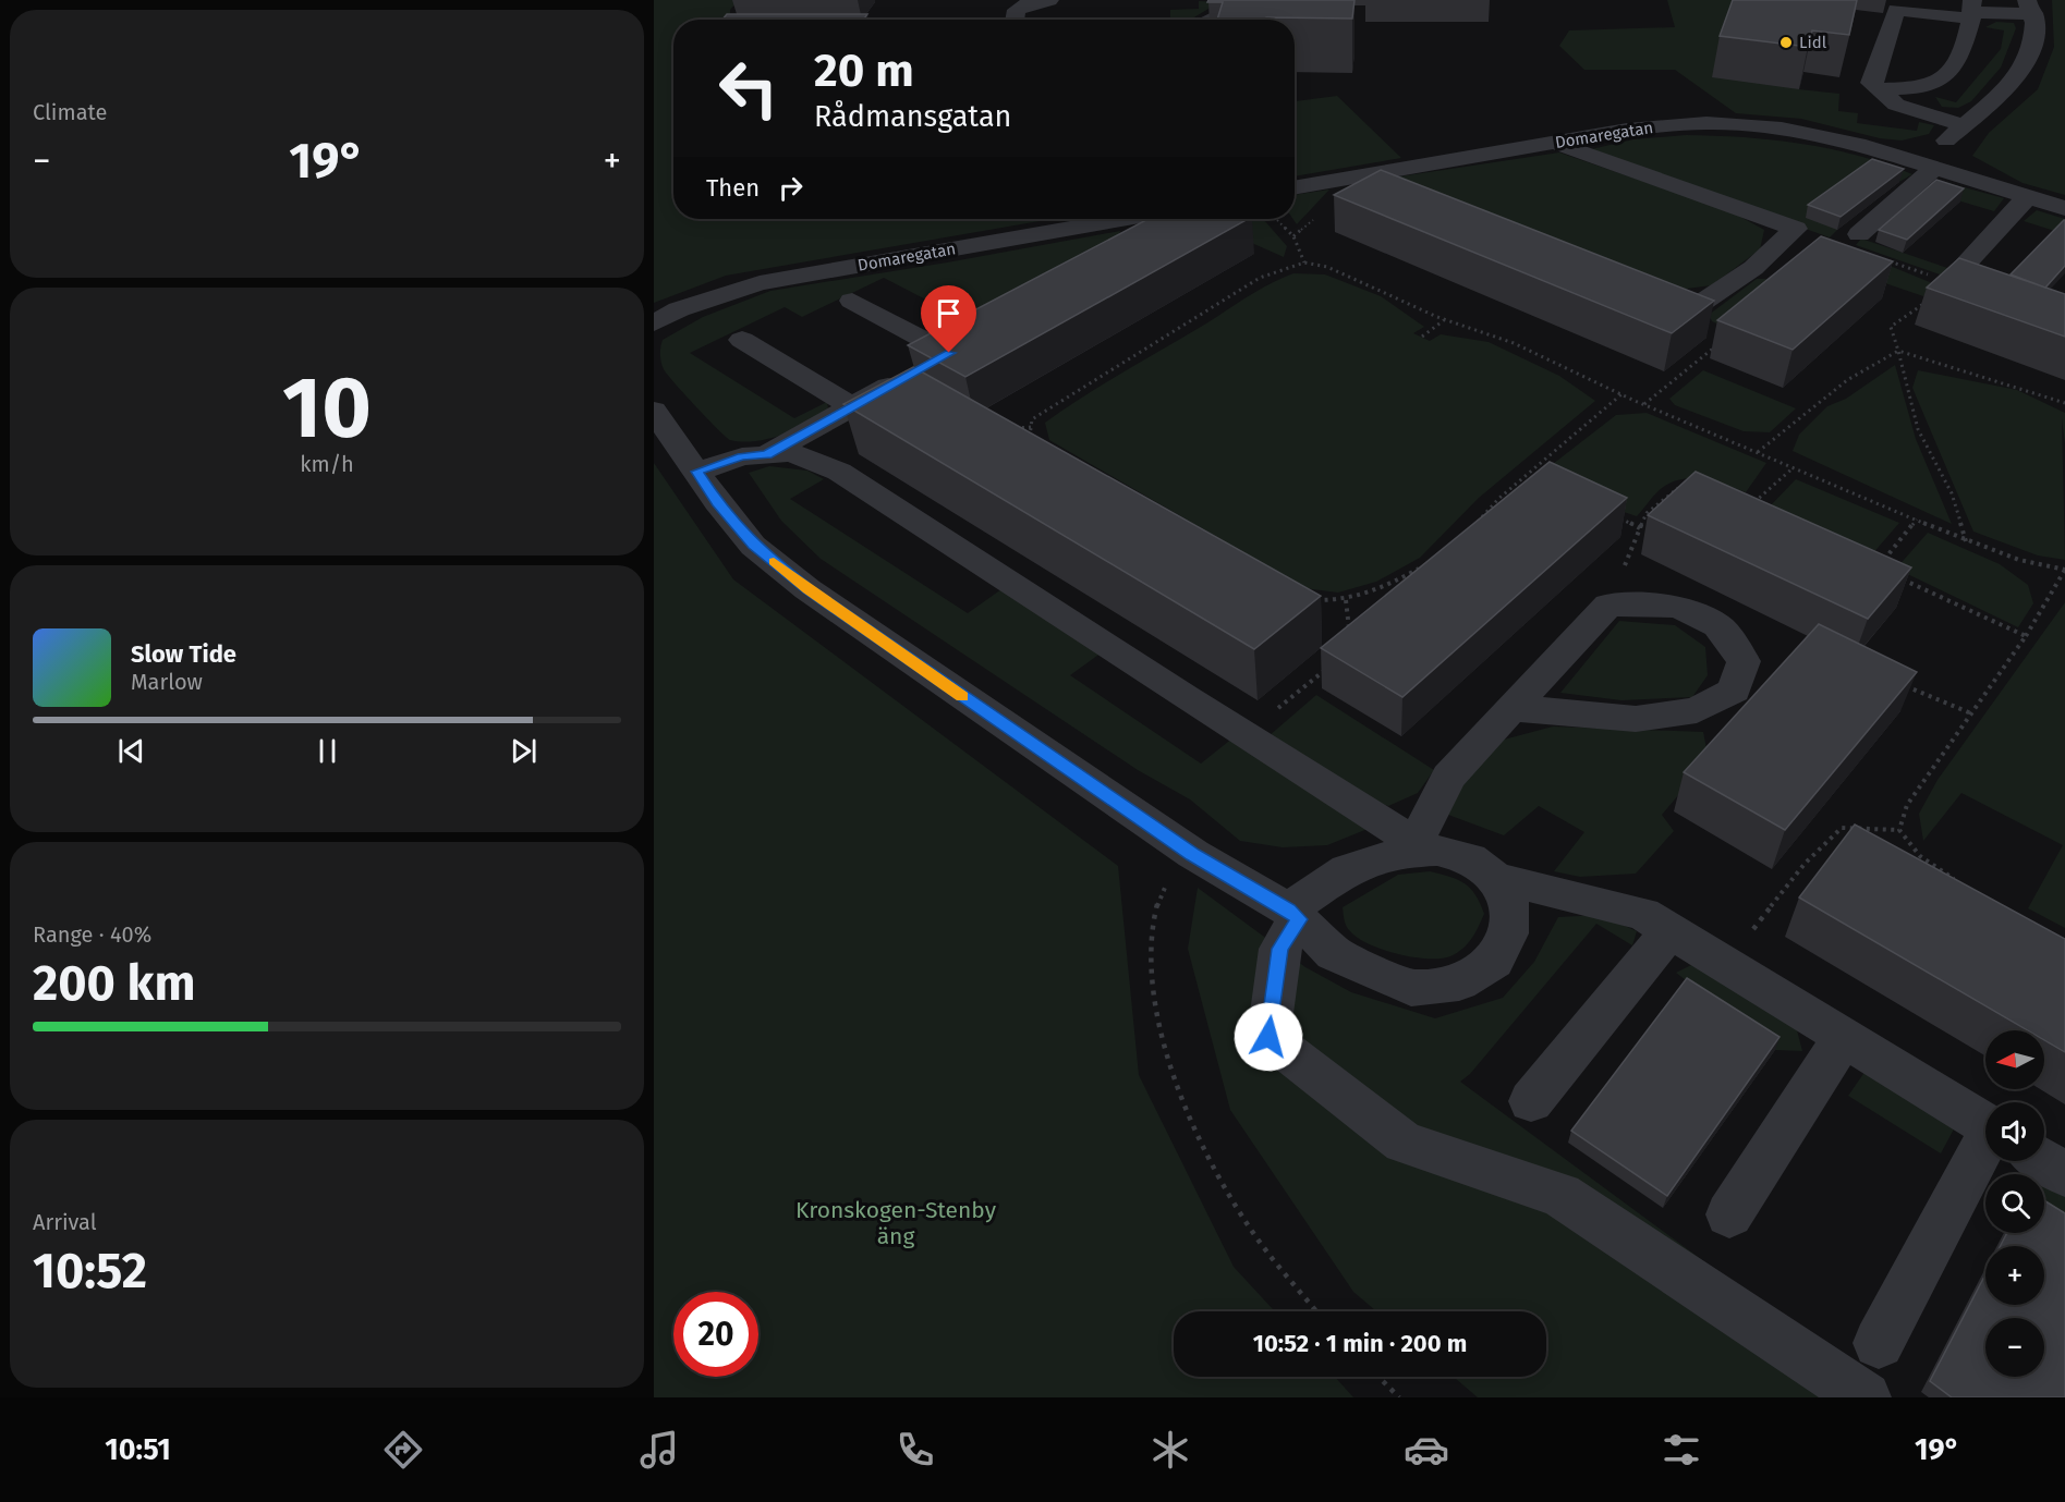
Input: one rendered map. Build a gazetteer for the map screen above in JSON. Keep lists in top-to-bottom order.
{
  "streets": {
    "street": ["Domaregatan"]
  },
  "parks": ["Kronskogen-Stenby äng"],
  "places": ["Lidl"],
  "north": "left",
  "page": {
    "tile": [
      "Climate",
      ["10", "km/h"],
      ["Range · 40%", "200 km"],
      ["Arrival", "10:52"]
    ],
    "turn": ["20 m", "Rådmansgatan"],
    "heat": ["−", "19°", "+"],
    "then": "Then",
    "song": ["Slow Tide", "Marlow"],
    "map_buttons": ["+", "−"],
    "limit": "20",
    "trip": "10:52 · 1 min · 200 m",
    "tabs": ["10:51", "19°"]
  }
}
